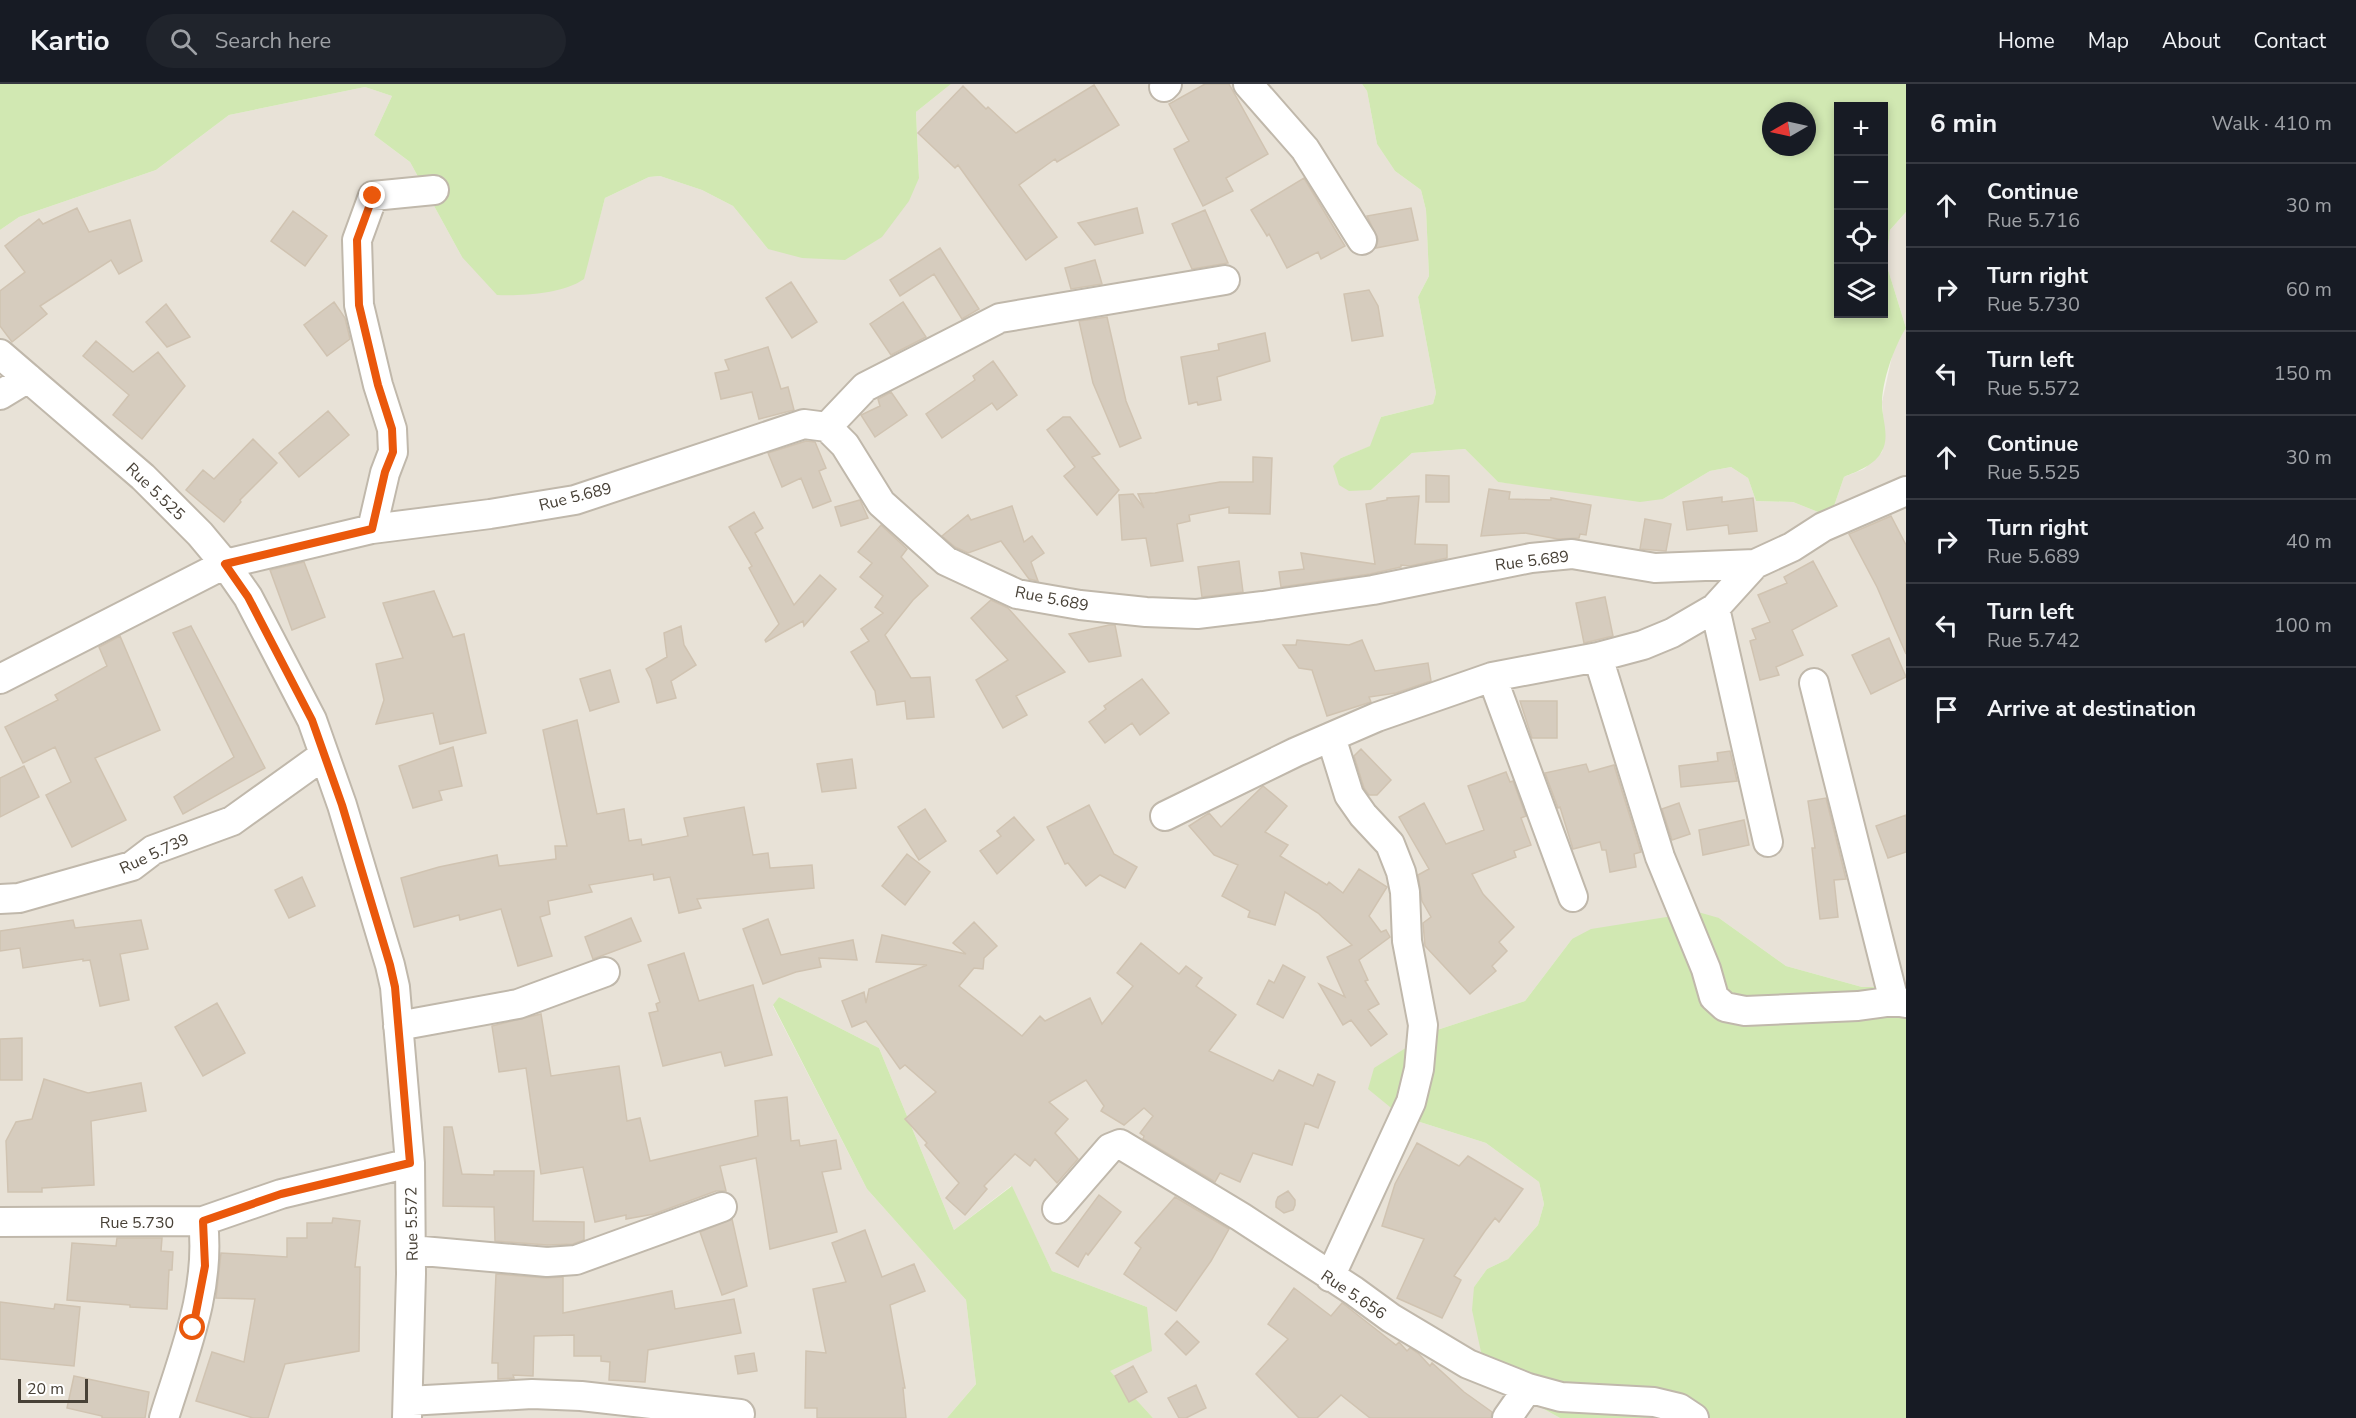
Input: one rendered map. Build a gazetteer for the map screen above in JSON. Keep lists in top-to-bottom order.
{
  "streets": {
    "street": [
      "Rue 5.525",
      "Rue 5.689",
      "Rue 5.739",
      "Rue 5.730",
      "Rue 5.572",
      "Rue 5.656"
    ]
  },
  "crossings": [
    ["Rue 5.525", "Rue 5.689"],
    ["Rue 5.525", "Rue 5.572"],
    ["Rue 5.739", "Rue 5.572"],
    ["Rue 5.730", "Rue 5.572"]
  ],
  "scale_bar": "20 m",
  "north": "left",
  "page": {
    "header": "Kartio",
    "search": "Search here",
    "nav": [
      "Home",
      "Map",
      "About",
      "Contact"
    ],
    "heading": ["6 min", "Walk · 410 m"],
    "map_buttons": ["+", "−"],
    "list": [
      ["Continue", "Rue 5.716", "30 m"],
      ["Turn right", "Rue 5.730", "60 m"],
      ["Turn left", "Rue 5.572", "150 m"],
      ["Continue", "Rue 5.525", "30 m"],
      ["Turn right", "Rue 5.689", "40 m"],
      ["Turn left", "Rue 5.742", "100 m"],
      "Arrive at destination"
    ],
    "scale": "20 m"
  }
}
